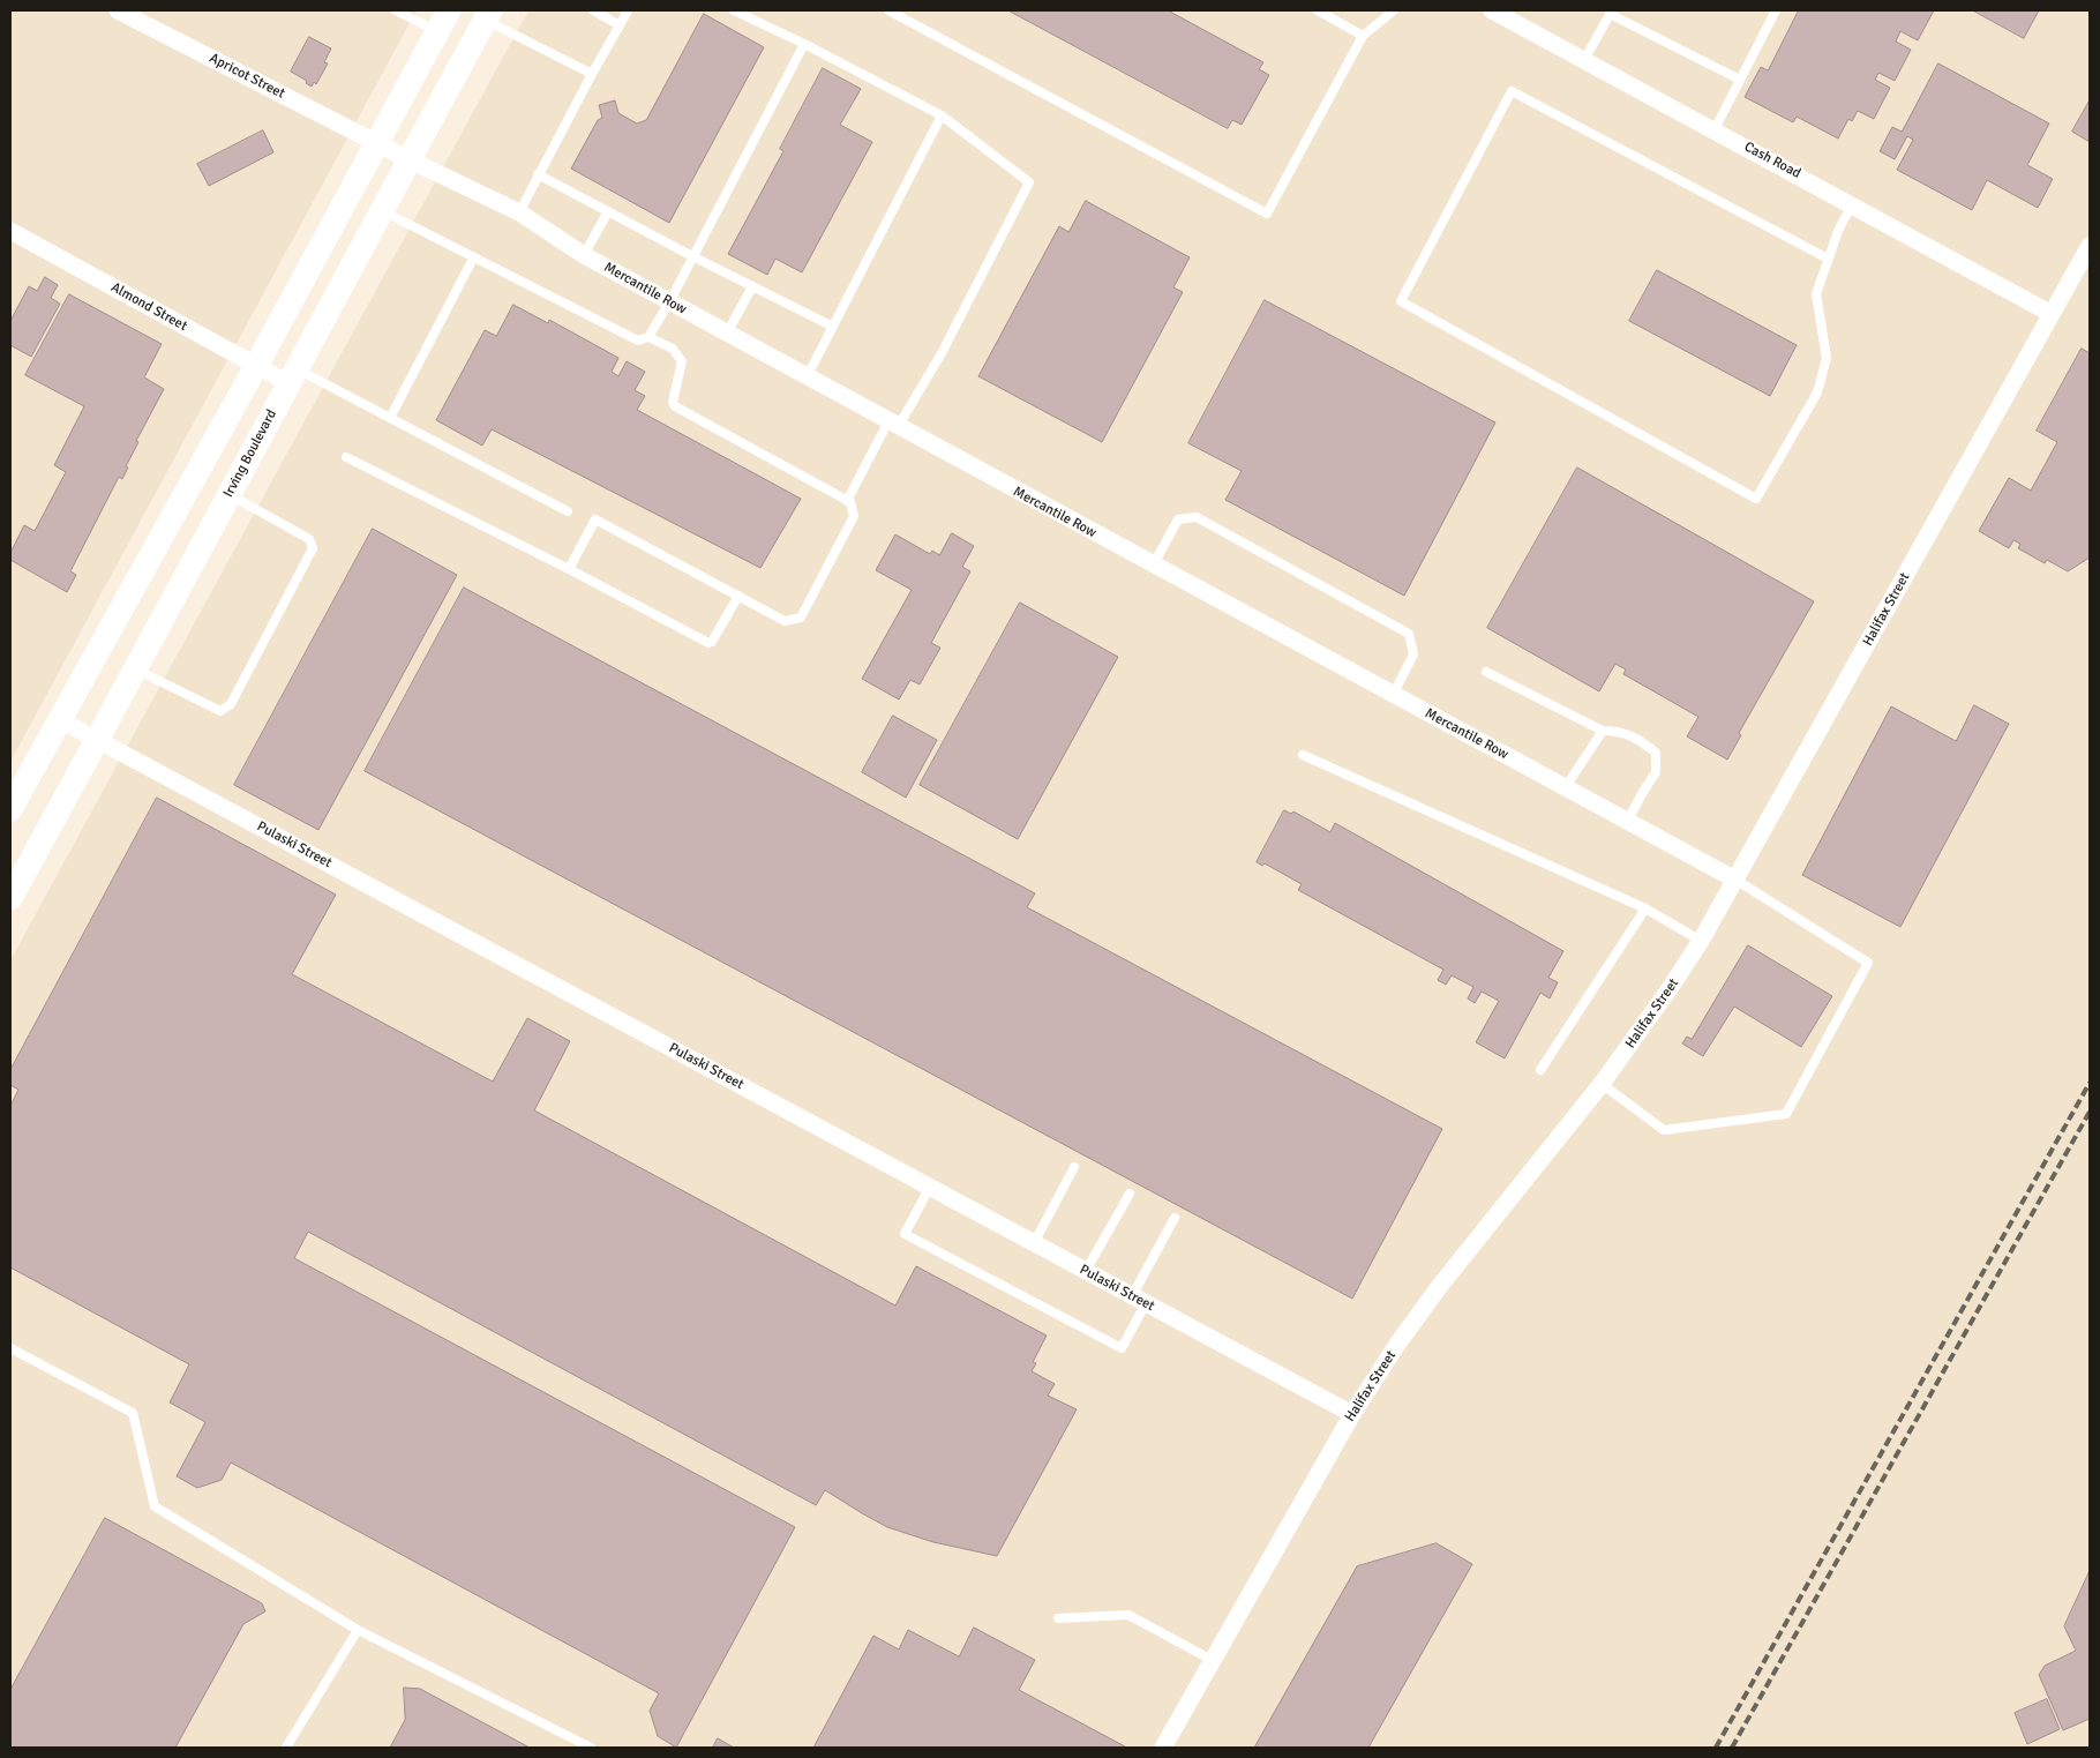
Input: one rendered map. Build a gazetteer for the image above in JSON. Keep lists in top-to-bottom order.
{
  "streets": {
    "main road": ["Irving Boulevard"],
    "street": [
      "Apricot Street",
      "Cash Road",
      "Mercantile Row",
      "Almond Street",
      "Halifax Street",
      "Pulaski Street"
    ]
  },
  "crossings": [
    ["Apricot Street", "Mercantile Row"],
    ["Cash Road", "Halifax Street"],
    ["Mercantile Row", "Irving Boulevard"],
    ["Mercantile Row", "Halifax Street"],
    ["Almond Street", "Irving Boulevard"],
    ["Irving Boulevard", "Pulaski Street"],
    ["Halifax Street", "Pulaski Street"]
  ]
}
